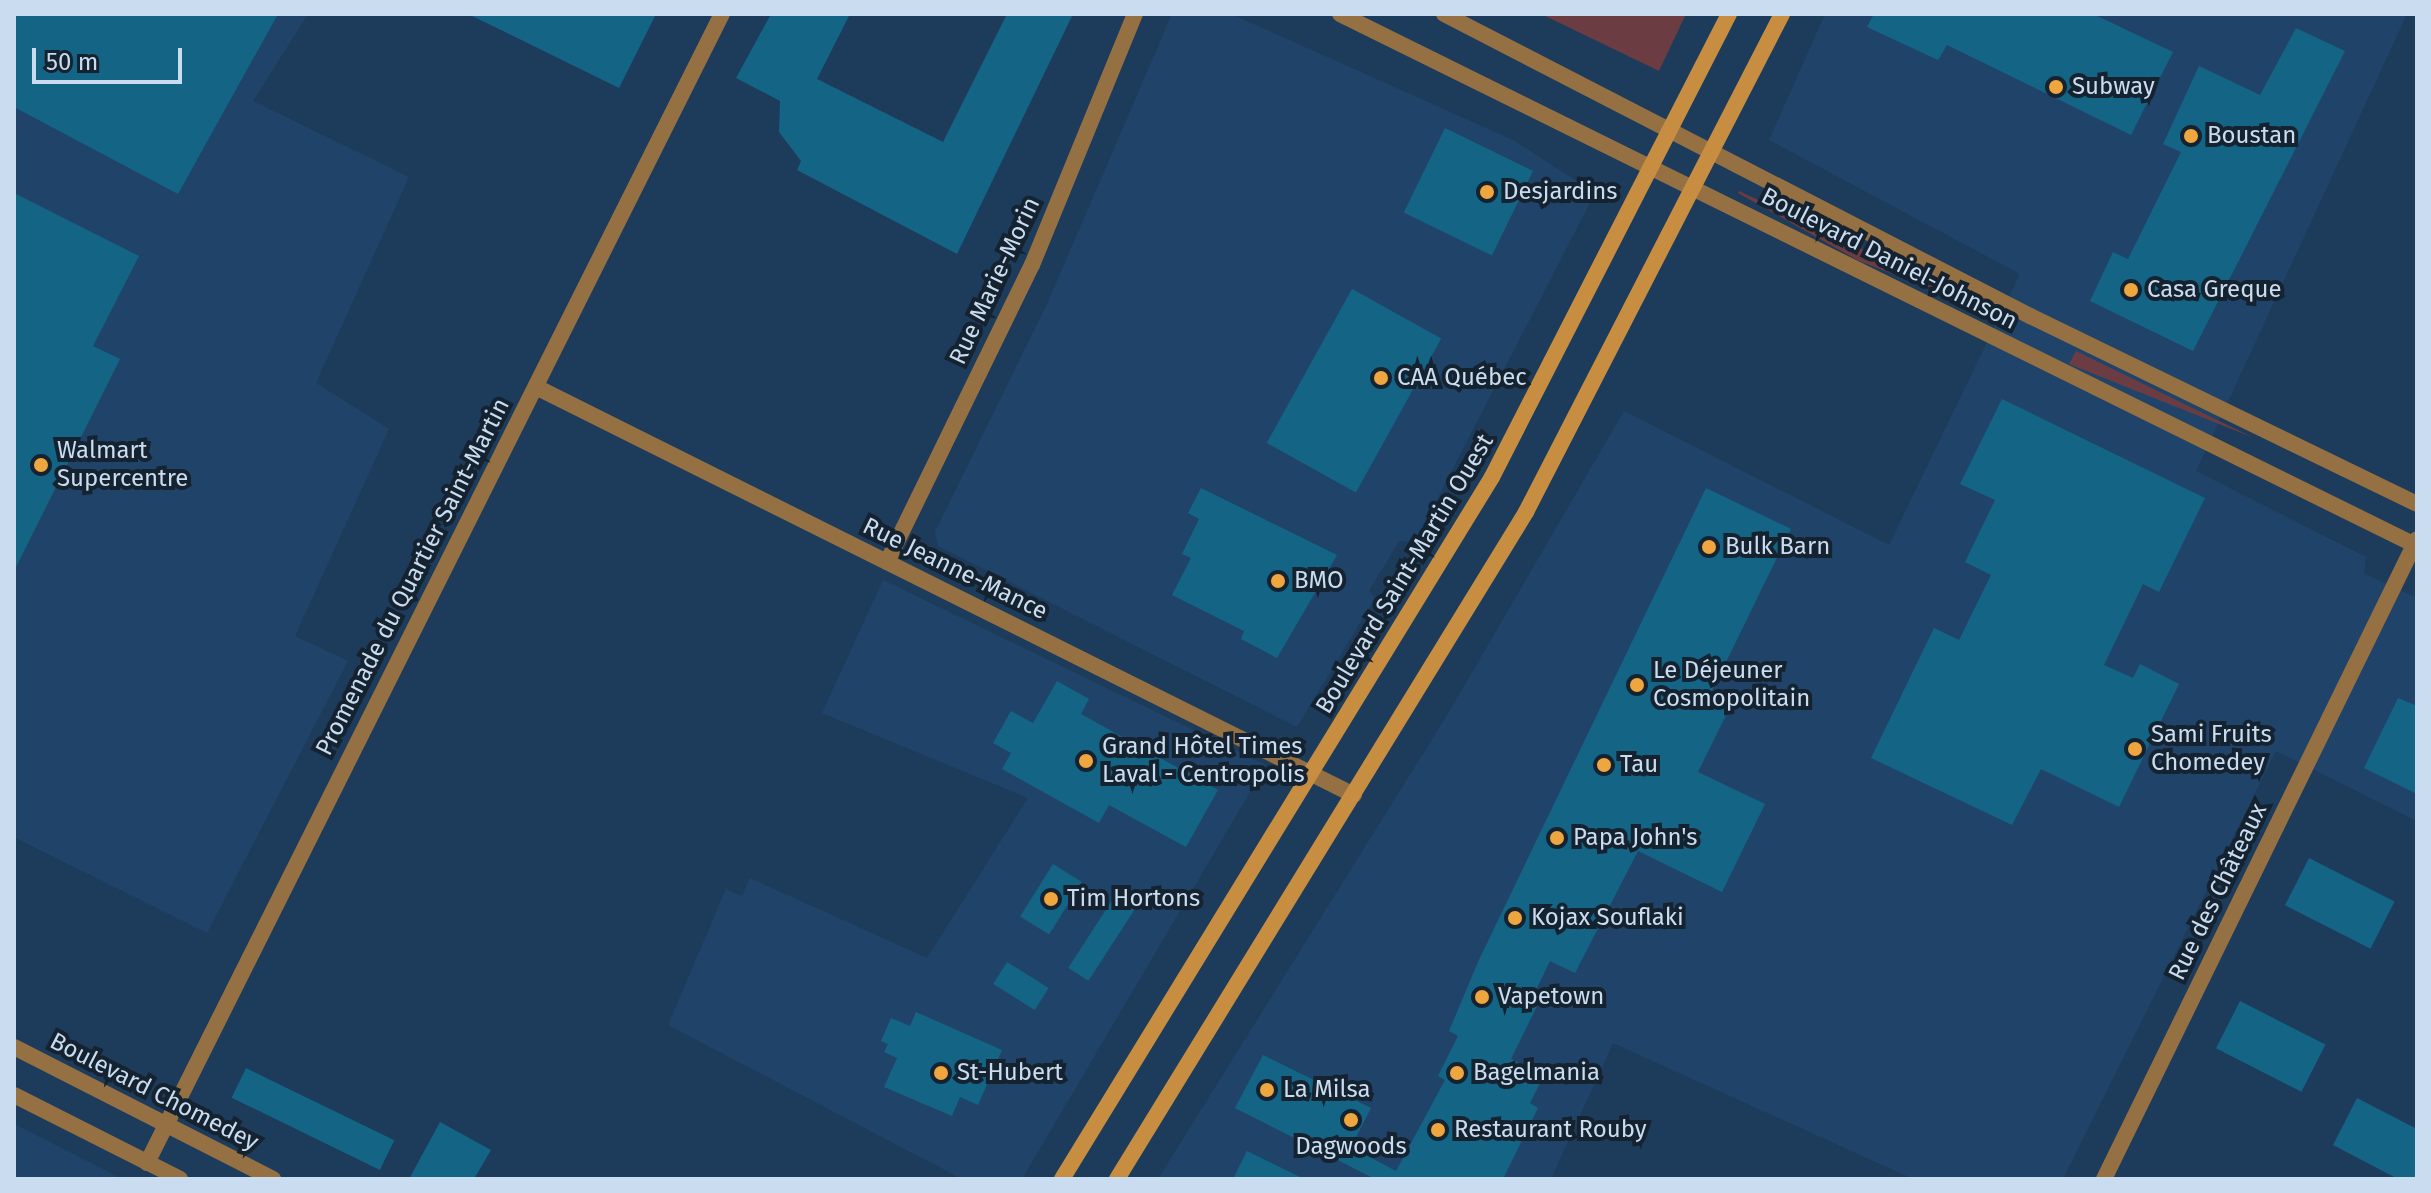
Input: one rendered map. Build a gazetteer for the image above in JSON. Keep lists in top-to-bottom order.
{
  "streets": {
    "main road": ["Boulevard Saint-Martin Ouest"],
    "street": [
      "Boulevard Daniel-Johnson",
      "Rue Marie-Morin",
      "Rue Jeanne-Mance",
      "Promenade du Quartier Saint-Martin",
      "Rue des Châteaux",
      "Boulevard Chomedey"
    ]
  },
  "crossings": [
    ["Boulevard Daniel-Johnson", "Boulevard Saint-Martin Ouest"],
    ["Boulevard Daniel-Johnson", "Rue des Châteaux"],
    ["Rue Marie-Morin", "Rue Jeanne-Mance"],
    ["Rue Jeanne-Mance", "Boulevard Saint-Martin Ouest"],
    ["Rue Jeanne-Mance", "Promenade du Quartier Saint-Martin"],
    ["Promenade du Quartier Saint-Martin", "Boulevard Chomedey"]
  ],
  "places": [
    "Subway",
    "Boustan",
    "Desjardins",
    "Casa Greque",
    "CAA Québec",
    "Walmart Supercentre",
    "Bulk Barn",
    "BMO",
    "Le Déjeuner Cosmopolitain",
    "Sami Fruits Chomedey",
    "Grand Hôtel Times Laval - Centropolis",
    "Tau",
    "Papa John's",
    "Tim Hortons",
    "Kojax Souflaki",
    "Vapetown",
    "St-Hubert",
    "Bagelmania",
    "La Milsa",
    "Dagwoods",
    "Restaurant Rouby"
  ],
  "scale_bar": "50 m"
}
